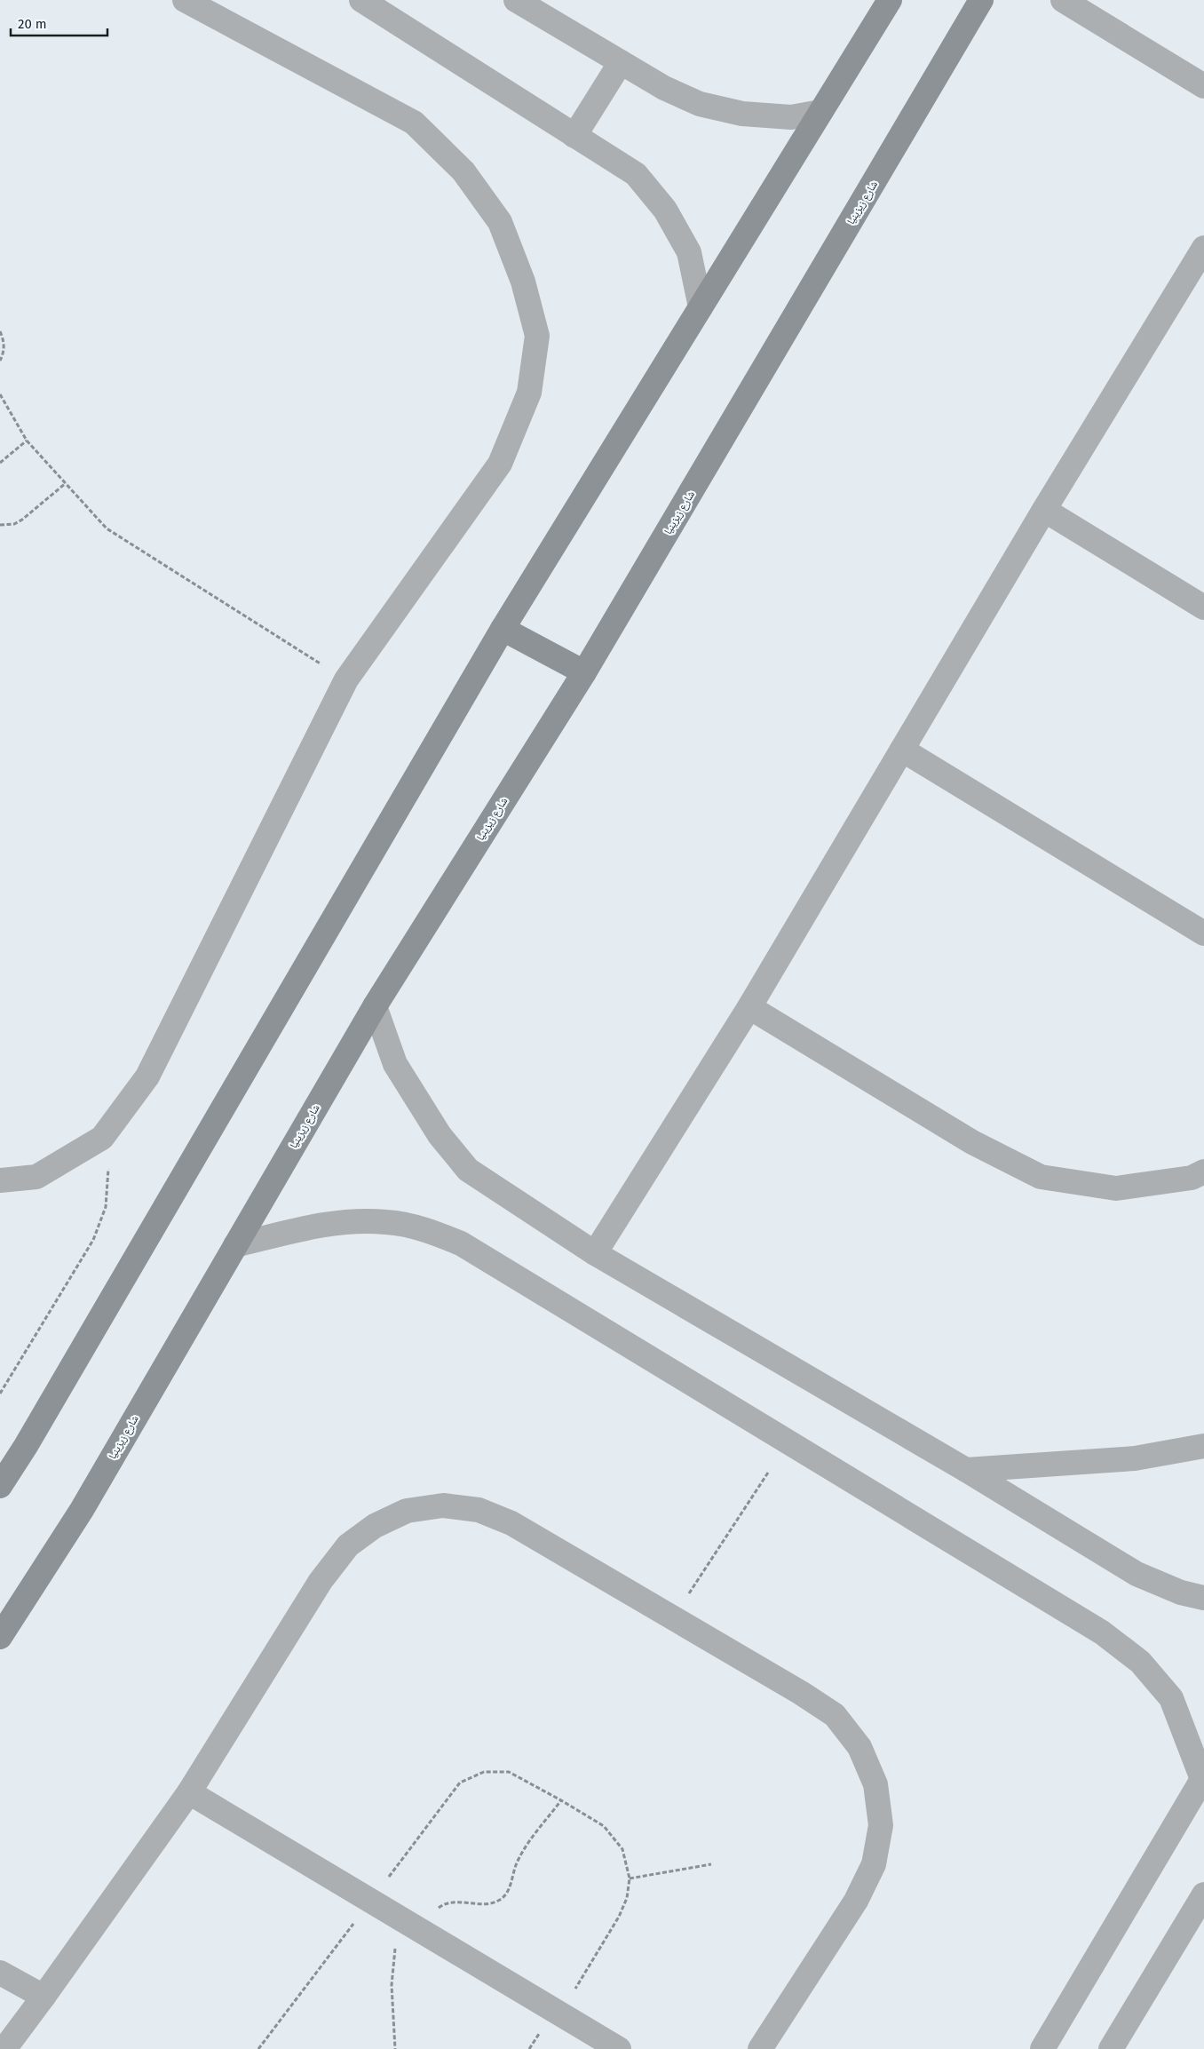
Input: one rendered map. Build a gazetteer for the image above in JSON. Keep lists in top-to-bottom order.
{
  "streets": {
    "main road": ["شارع زيزينيا"]
  },
  "scale_bar": "20 m"
}
